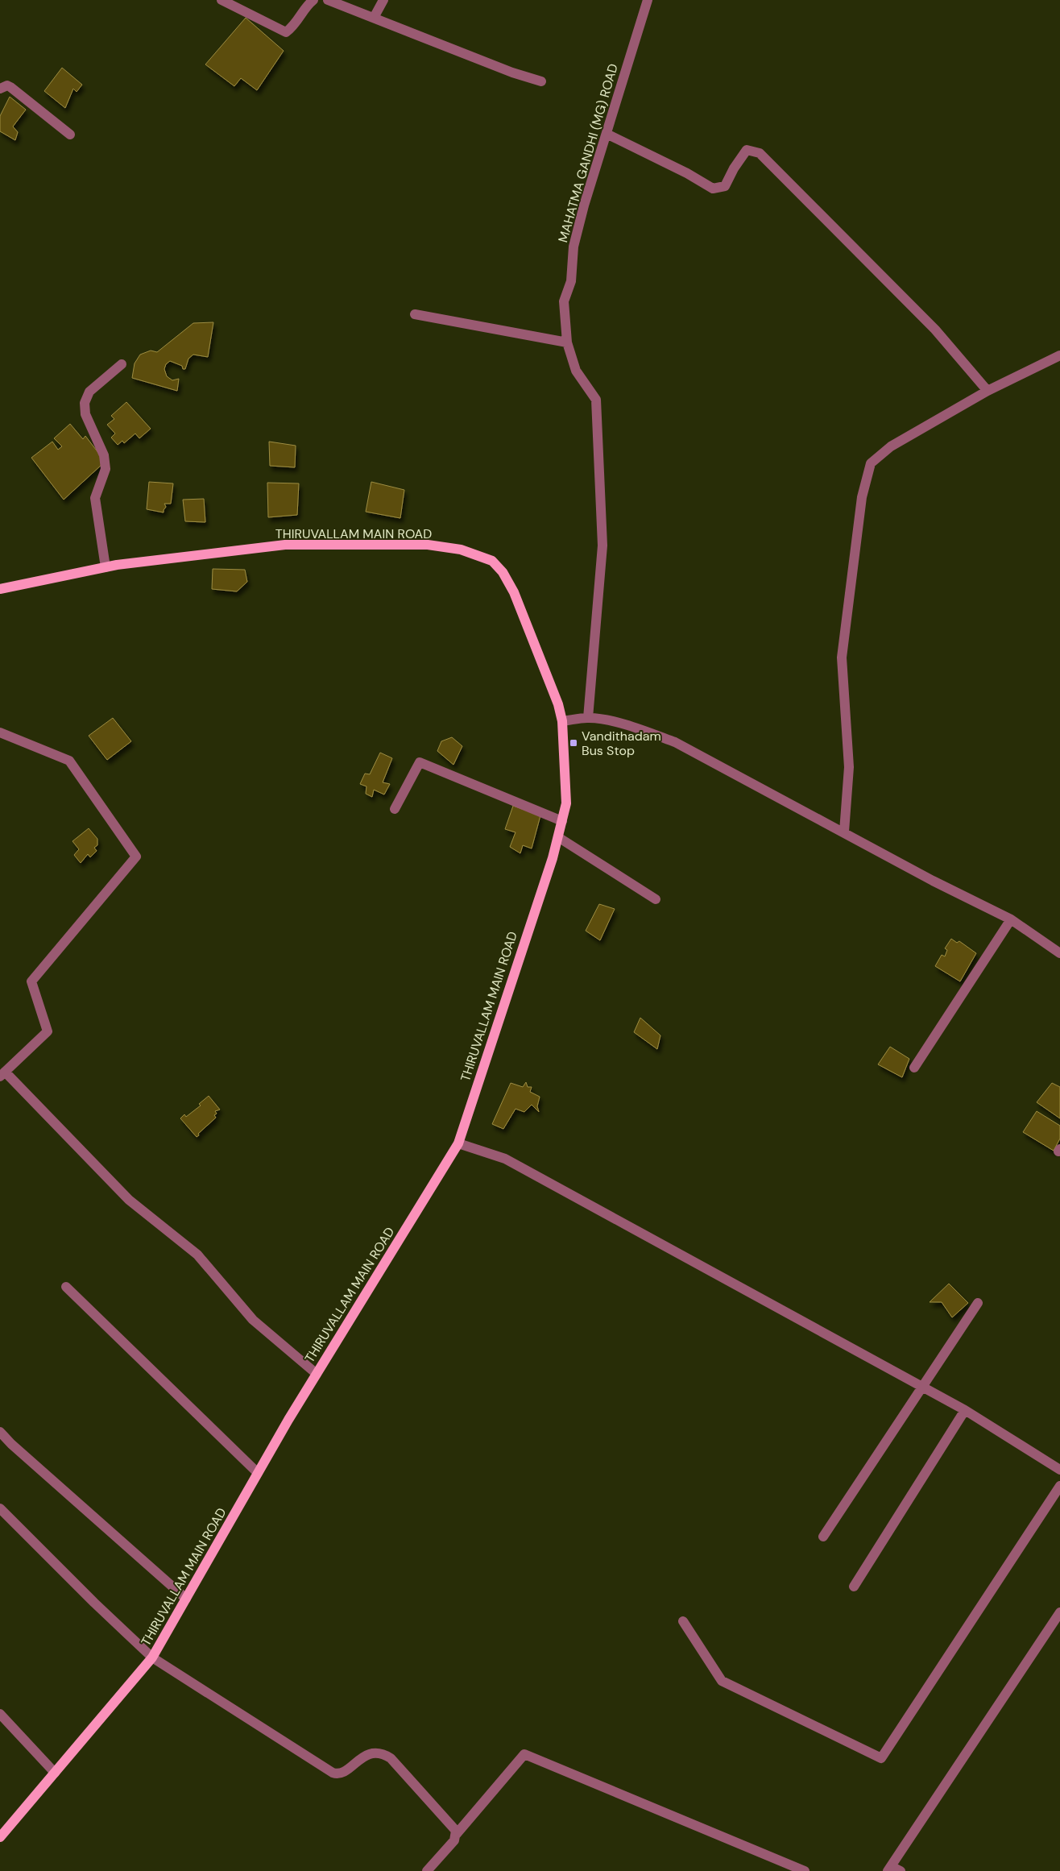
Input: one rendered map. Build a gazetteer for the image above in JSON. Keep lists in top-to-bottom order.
{
  "streets": {
    "main road": ["THIRUVALLAM MAIN ROAD"],
    "street": ["MAHATMA GANDHI (MG) ROAD"]
  },
  "places": {
    "transit": ["Vandithadam Bus Stop"]
  }
}
